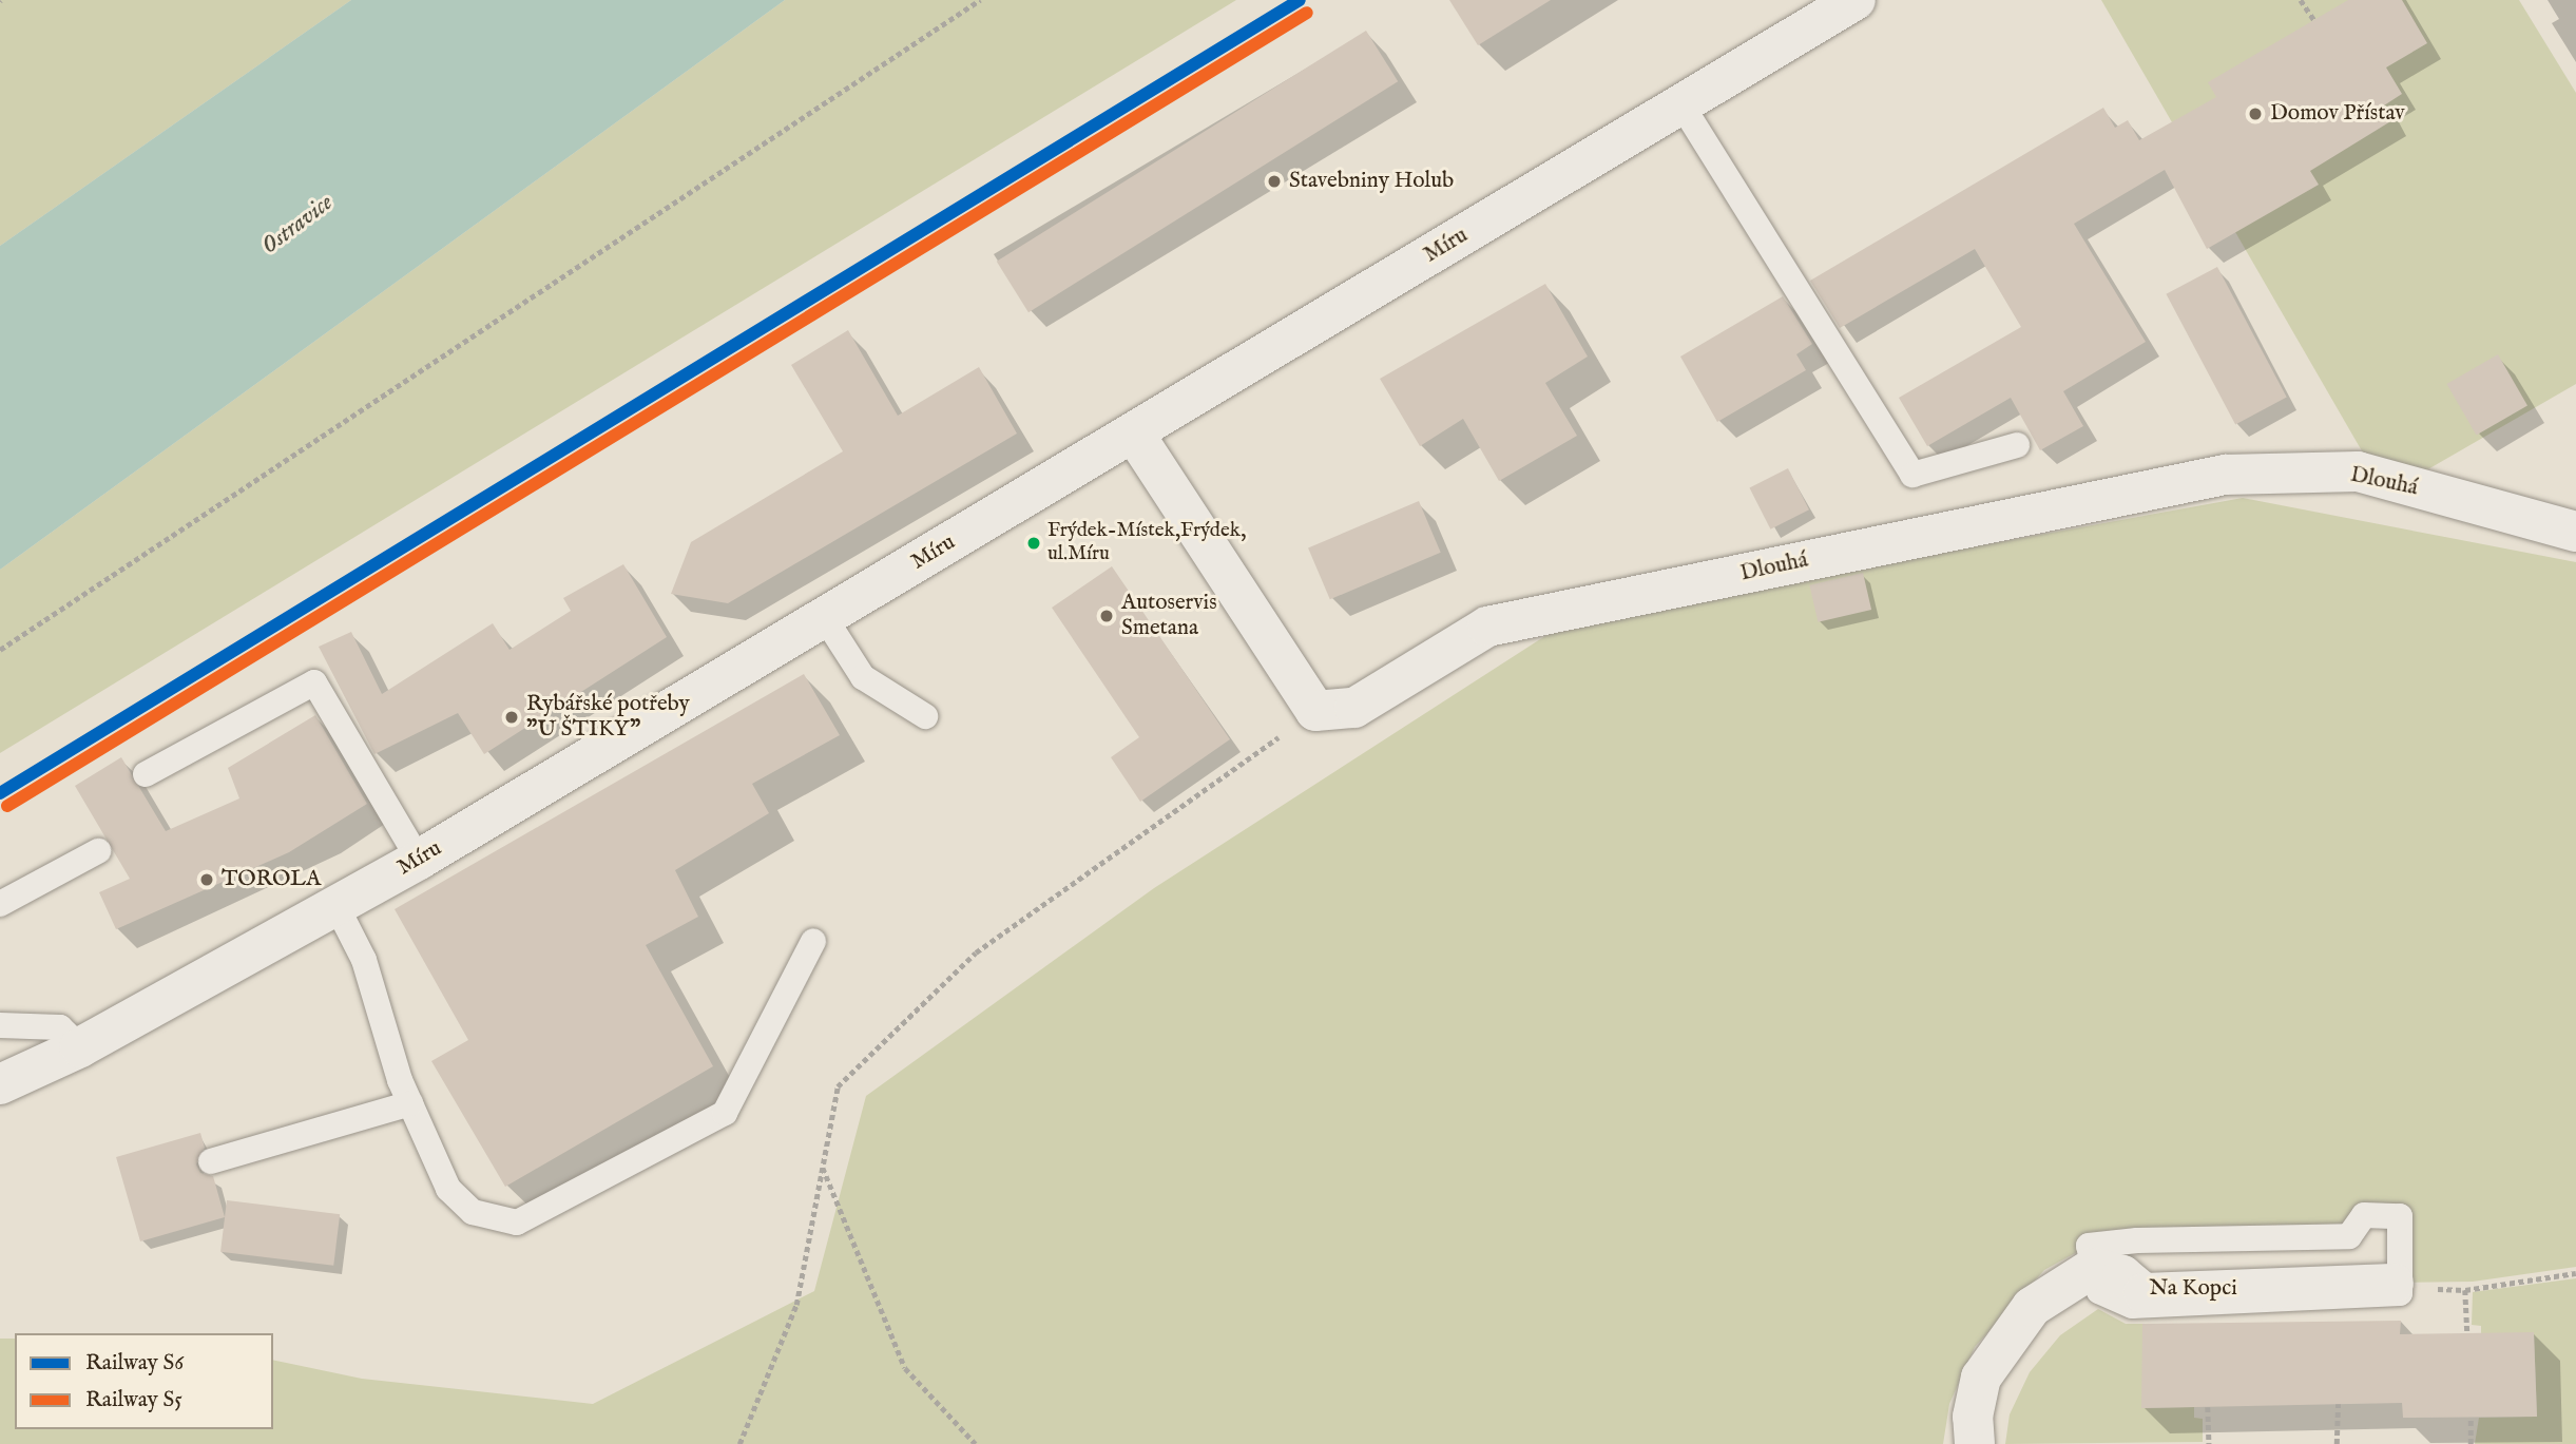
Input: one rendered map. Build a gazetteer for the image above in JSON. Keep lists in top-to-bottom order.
{
  "streets": {
    "street": ["Míru", "Dlouhá", "Na Kopci"]
  },
  "water": ["Ostravice"],
  "places": [
    "Domov Přístav",
    "Stavebniny Holub",
    "Frýdek-Místek,Frýdek, ul.Míru",
    "Autoservis Smetana",
    "Rybářské potřeby \"U ŠTIKY\"",
    "TOROLA"
  ],
  "lines": ["rail line S6", "rail line S5"],
  "legend": ["Railway S6", "Railway S5"]
}
